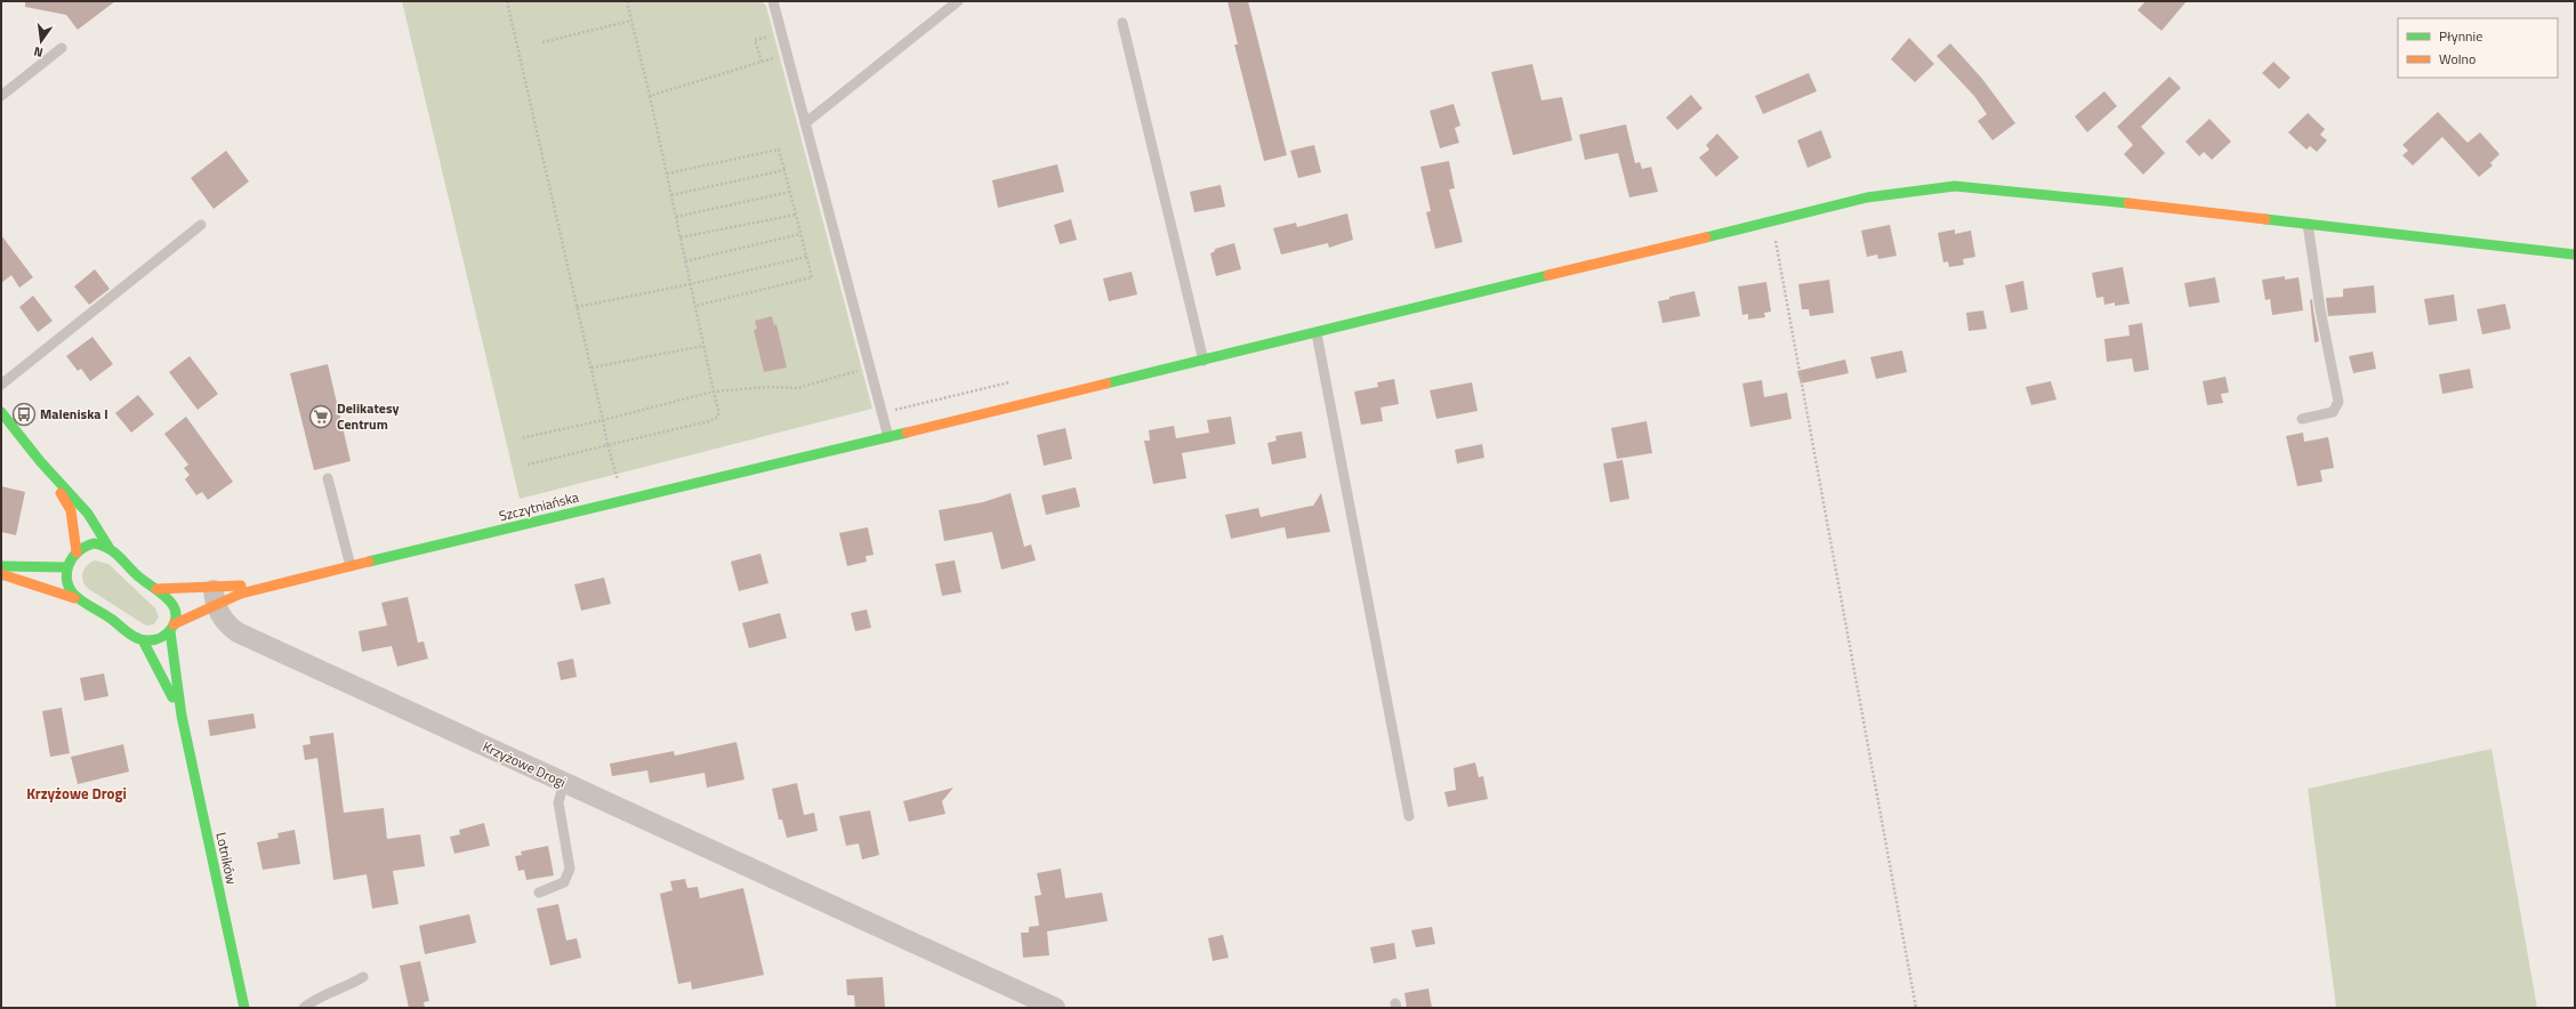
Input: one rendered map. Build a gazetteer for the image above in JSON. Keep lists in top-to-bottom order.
{
  "streets": {
    "street": ["Szczytniańska", "Krzyżowe Drogi", "Lotników"]
  },
  "crossings": [
    ["Szczytniańska", "Krzyżowe Drogi"],
    ["Szczytniańska", "Lotników"]
  ],
  "districts": ["Krzyżowe Drogi"],
  "places": {
    "bus stop": ["Maleniska I"],
    "supermarket": ["Delikatesy Centrum"]
  },
  "legend": ["Płynnie", "Wolno"],
  "north": "bottom"
}
